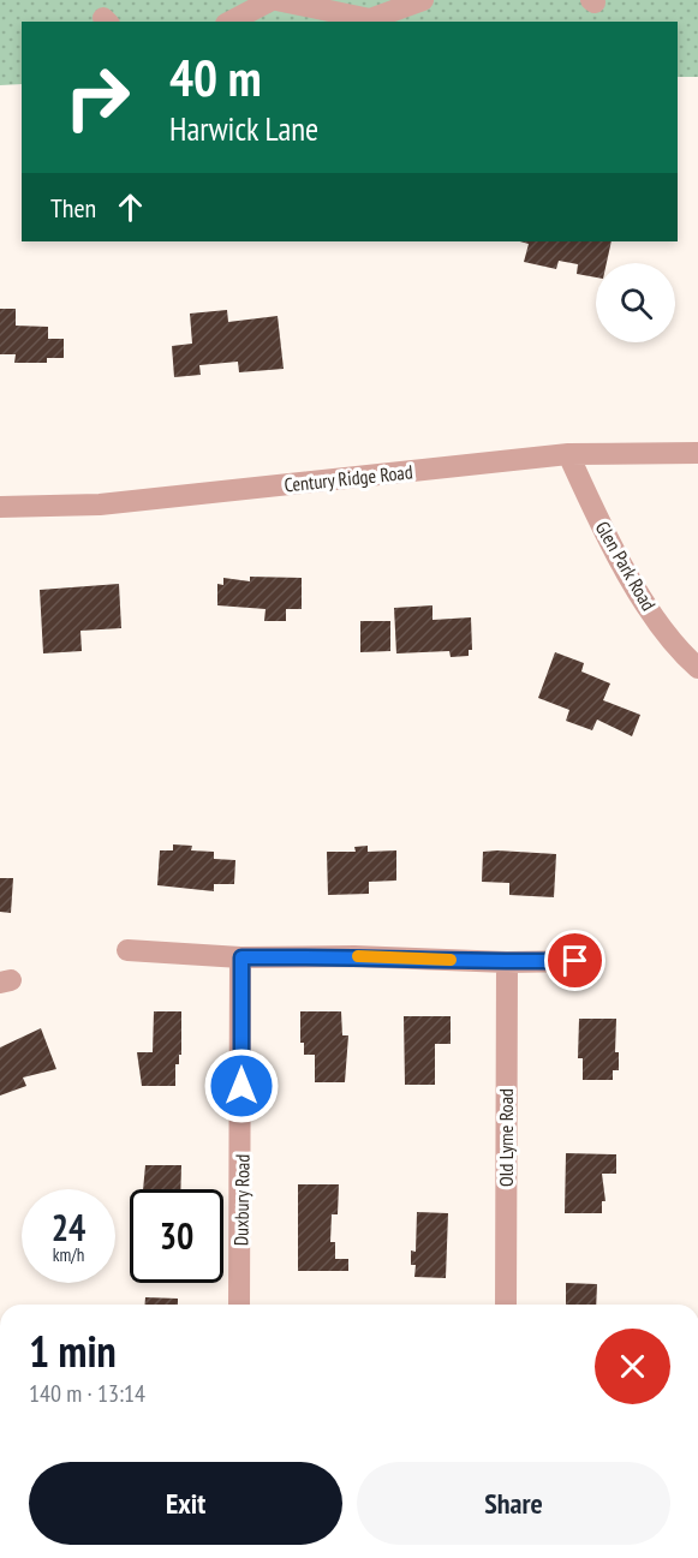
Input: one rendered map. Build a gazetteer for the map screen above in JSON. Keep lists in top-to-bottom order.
{
  "streets": {
    "street": [
      "Century Ridge Road",
      "Glen Park Road",
      "Old Lyme Road",
      "Duxbury Road"
    ]
  },
  "crossings": [
    ["Century Ridge Road", "Glen Park Road"]
  ],
  "page": {
    "turn": ["40 m", "Harwick Lane"],
    "then": "Then",
    "speed": "24 km/h",
    "limit": "30",
    "heading": ["1 min", "140 m · 13:14"],
    "buttons": ["Exit", "Share"]
  }
}
